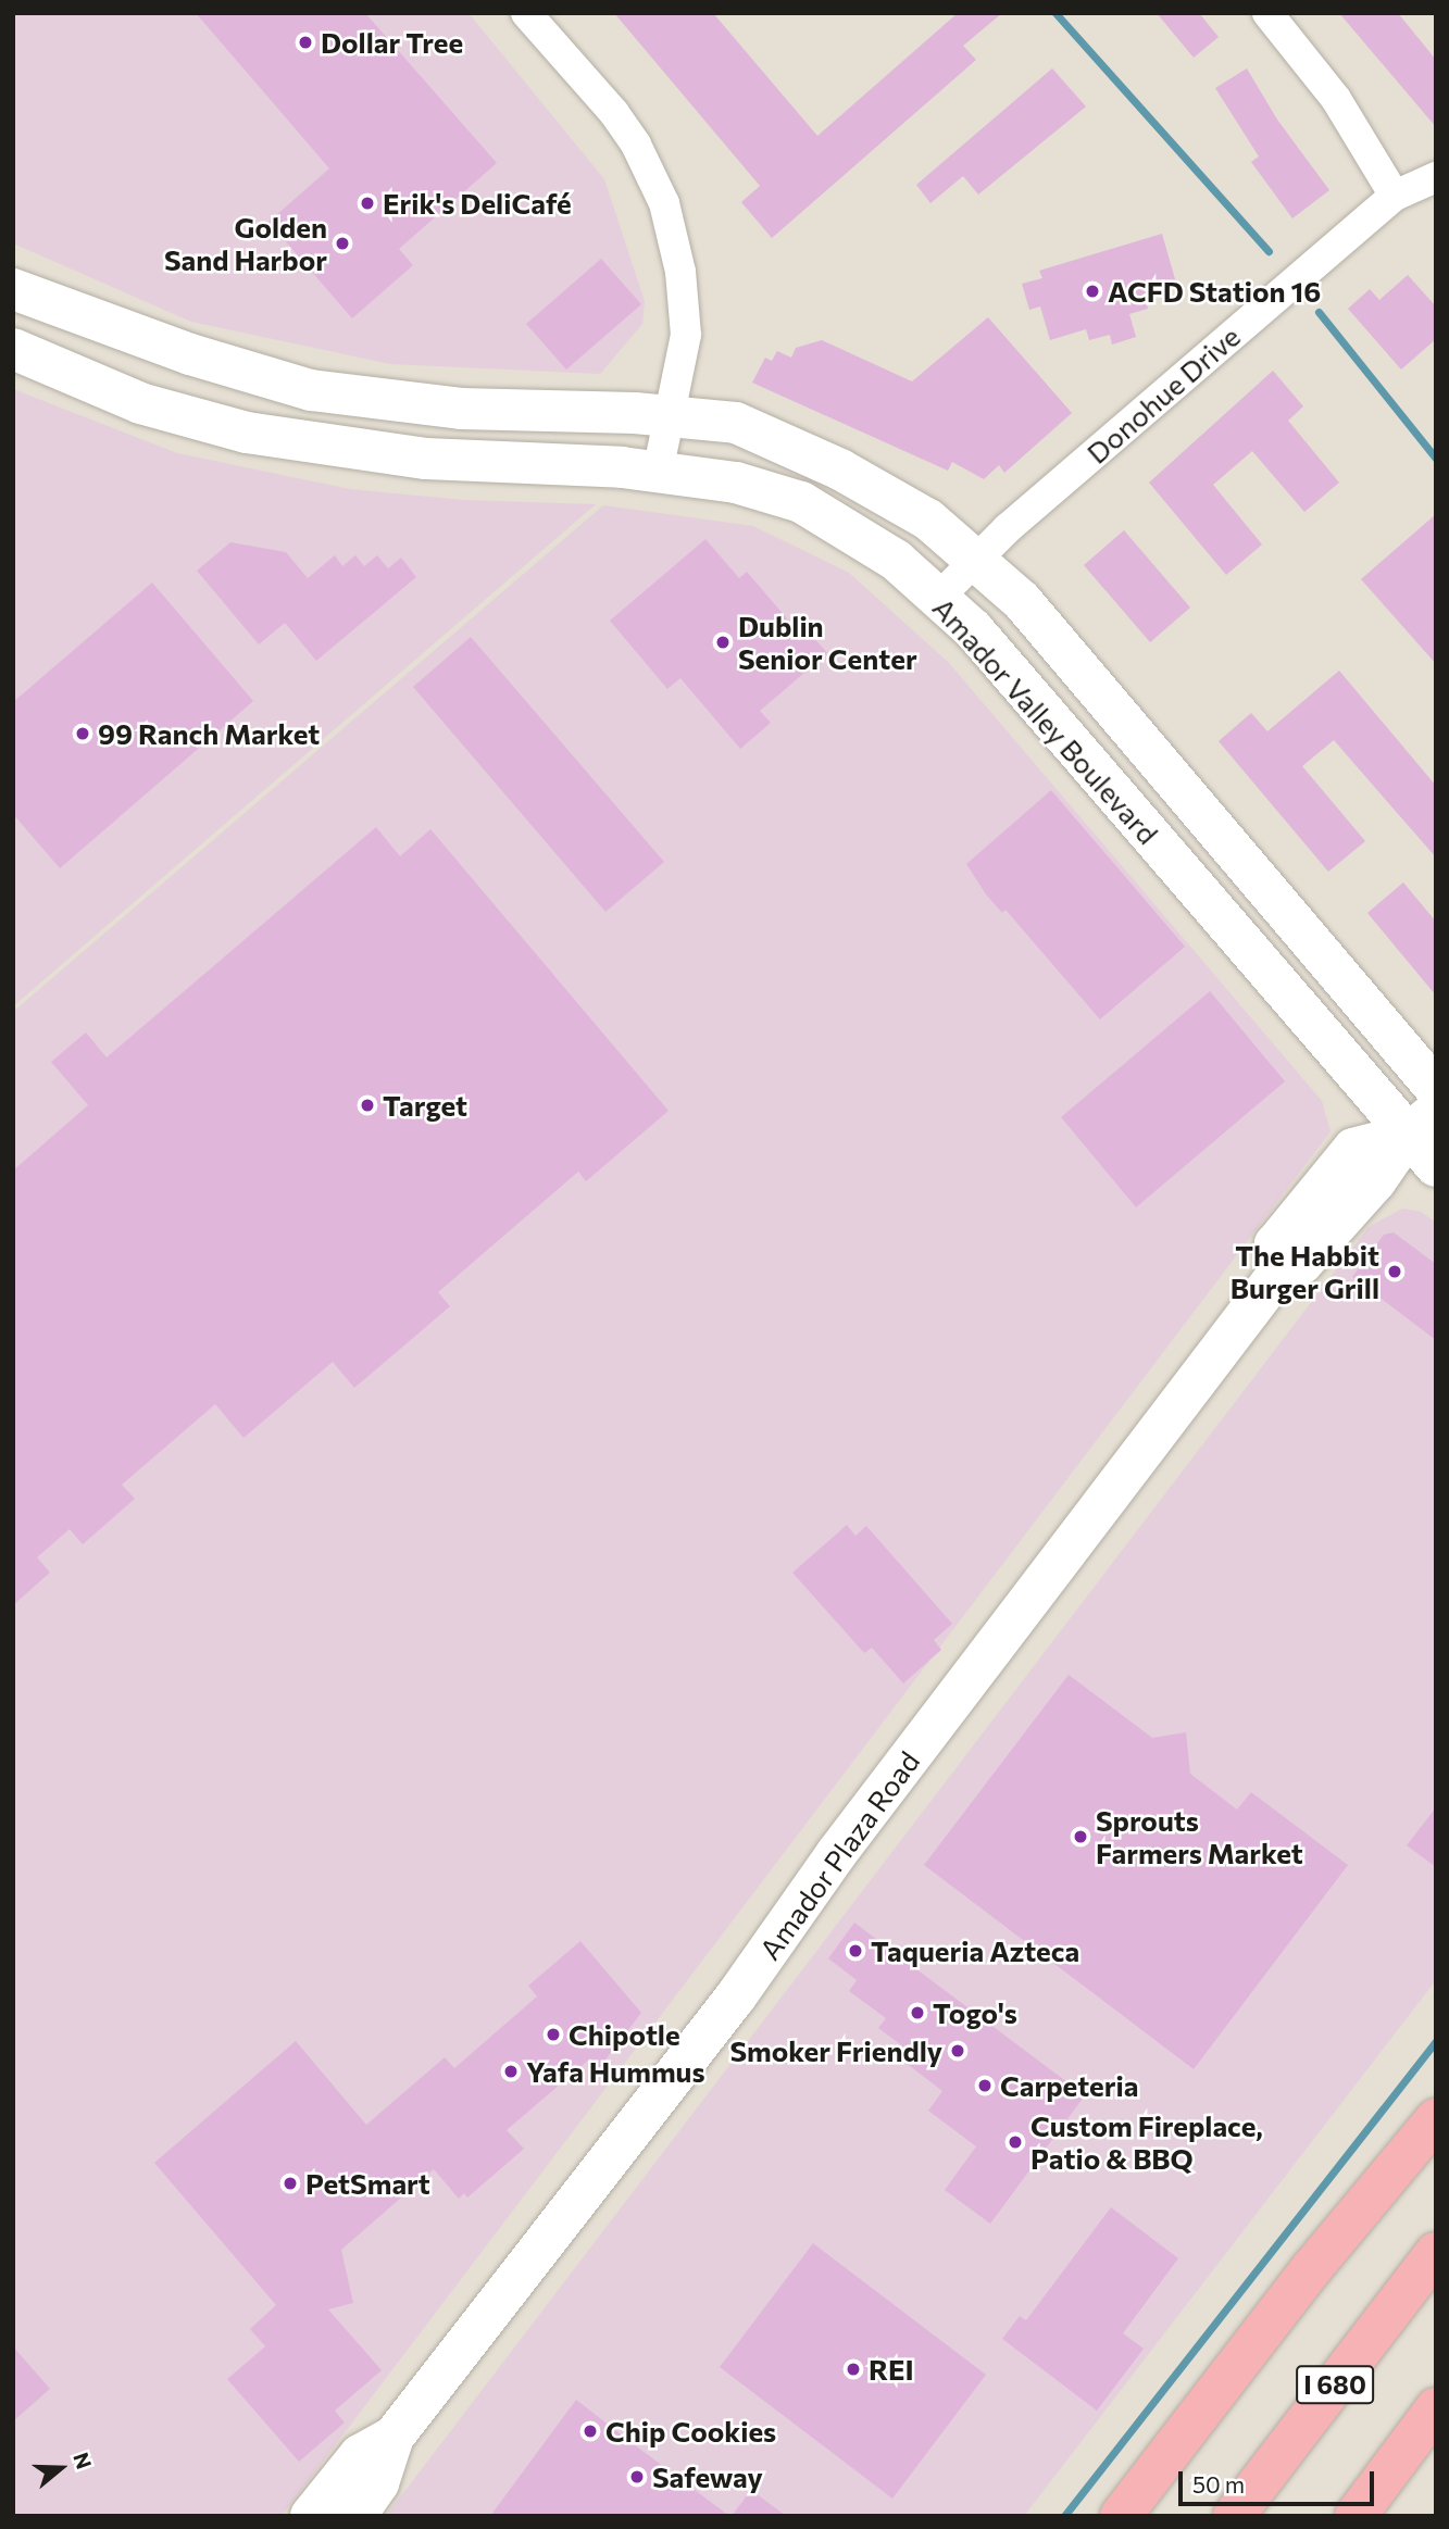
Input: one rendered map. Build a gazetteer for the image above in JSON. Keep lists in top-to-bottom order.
{
  "streets": {
    "highway": ["I 680"],
    "street": ["Donohue Drive", "Amador Valley Boulevard", "Amador Plaza Road"]
  },
  "crossings": [
    ["Donohue Drive", "Amador Valley Boulevard"],
    ["Amador Valley Boulevard", "Amador Plaza Road"]
  ],
  "places": [
    "Dollar Tree",
    "Erik's DeliCafé",
    "Golden Sand Harbor",
    "ACFD Station 16",
    "Dublin Senior Center",
    "99 Ranch Market",
    "Target",
    "The Habbit Burger Grill",
    "Sprouts Farmers Market",
    "Taqueria Azteca",
    "Togo's",
    "Chipotle",
    "Smoker Friendly",
    "Yafa Hummus",
    "Carpeteria",
    "Custom Fireplace, Patio & BBQ",
    "PetSmart",
    "REI",
    "Chip Cookies",
    "Safeway"
  ],
  "scale_bar": "50 m",
  "north": "right"
}
